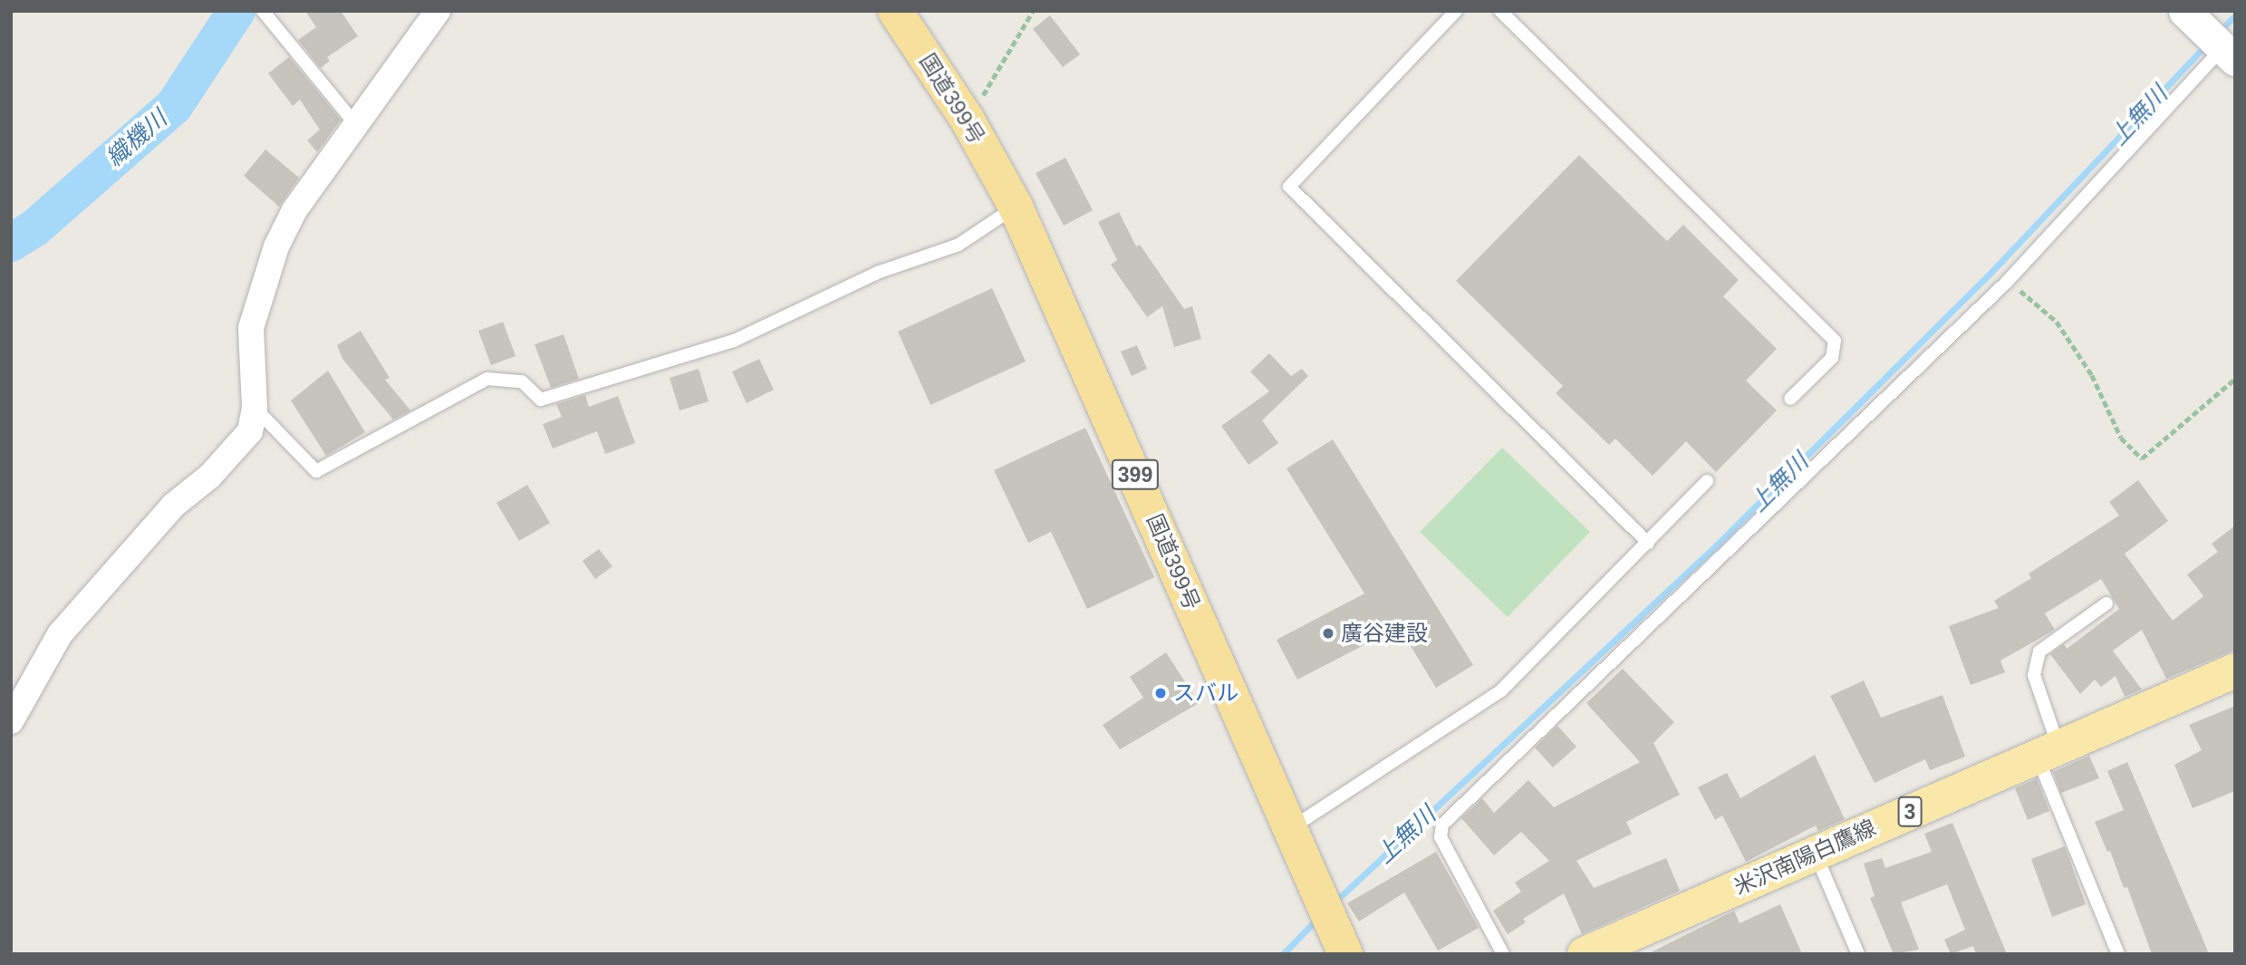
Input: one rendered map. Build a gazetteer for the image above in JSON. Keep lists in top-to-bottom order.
{
  "streets": {
    "highway": ["国道399号", "399"],
    "main road": ["3", "米沢南陽白鷹線"]
  },
  "water": ["上無川", "織機川"],
  "places": ["廣谷建設", "スバル"]
}
